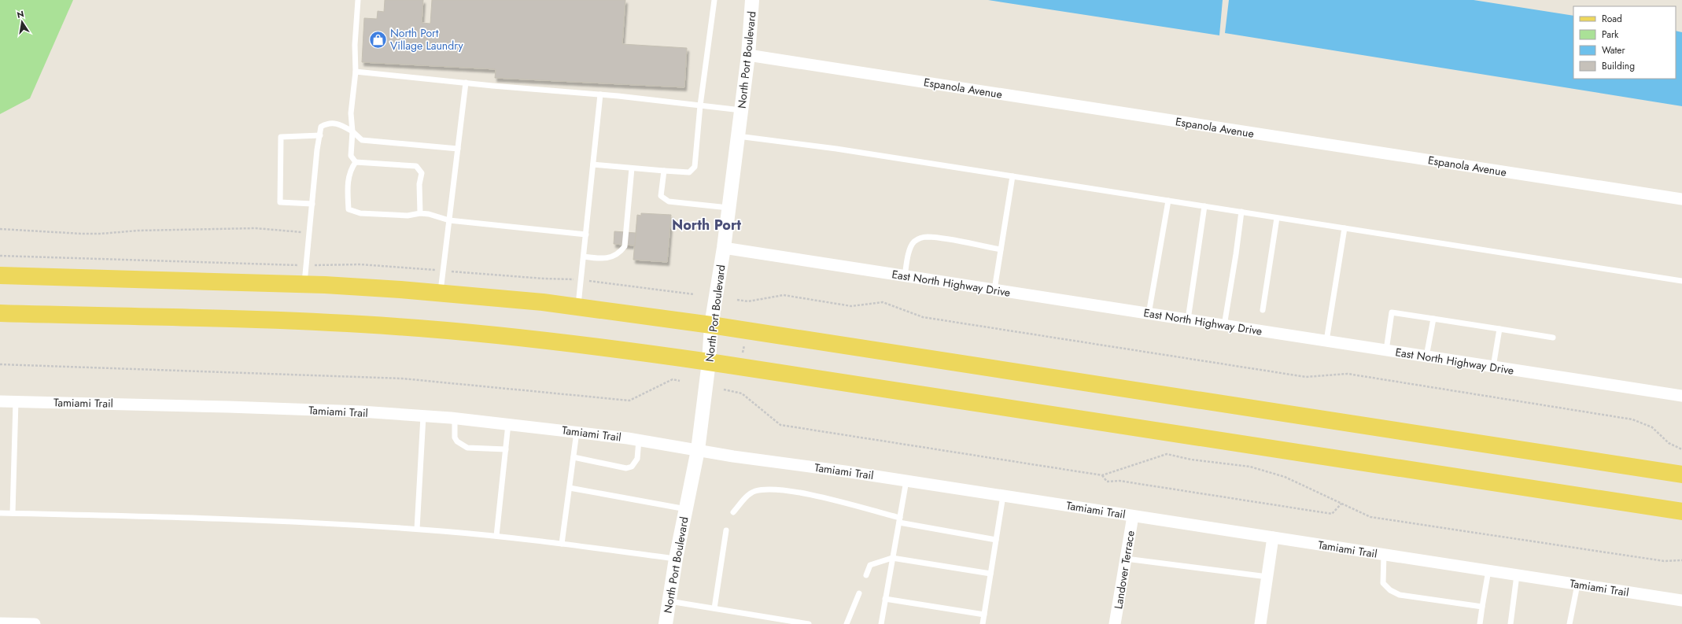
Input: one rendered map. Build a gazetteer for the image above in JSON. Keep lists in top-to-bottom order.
{
  "streets": {
    "street": [
      "North Port Boulevard",
      "Espanola Avenue",
      "East North Highway Drive",
      "Tamiami Trail",
      "Landover Terrace"
    ]
  },
  "crossings": [
    ["North Port Boulevard", "Espanola Avenue"],
    ["North Port Boulevard", "East North Highway Drive"],
    ["North Port Boulevard", "Tamiami Trail"],
    ["Tamiami Trail", "Landover Terrace"]
  ],
  "districts": ["North Port"],
  "places": {
    "shop": ["North Port Village Laundry"]
  },
  "legend": [
    "Road",
    "Park",
    "Water",
    "Building"
  ],
  "north": "top"
}
